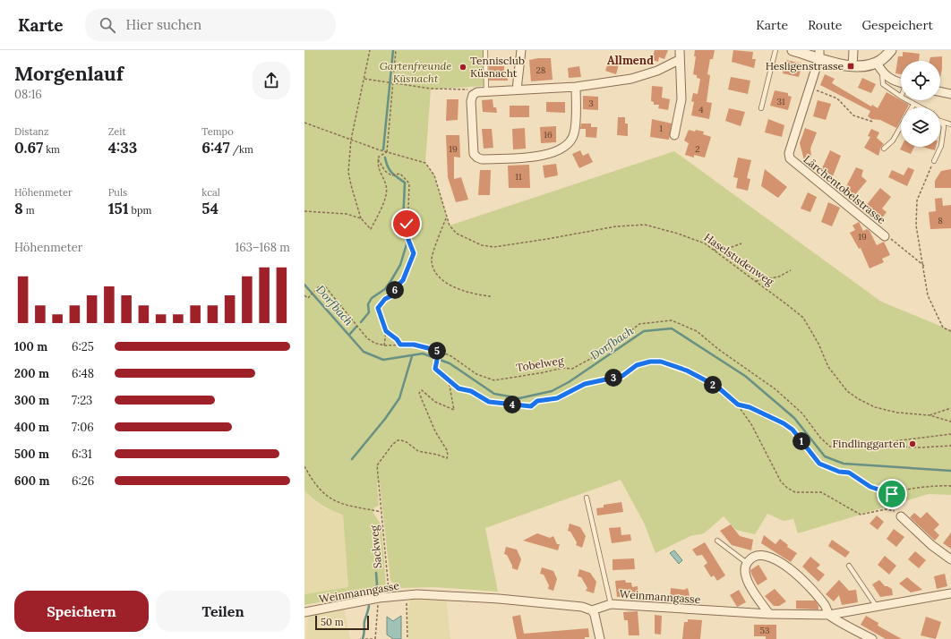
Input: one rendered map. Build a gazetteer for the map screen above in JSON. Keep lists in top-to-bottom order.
{
  "streets": {
    "street": ["Lärchentobelstrasse", "Weinmanngasse"],
    "path": ["Haselstudenweg", "Tobelweg", "Sackweg"]
  },
  "districts": ["Allmend"],
  "water": ["Dorfbach"],
  "parks": ["Gartenfreunde Küsnacht"],
  "places": {
    "transit": ["Hesligenstrasse"],
    "other": ["Tennisclub Küsnacht", "Findlinggarten"]
  },
  "house_numbers": [
    "28",
    "31",
    "3",
    "4",
    "1",
    "16",
    "19",
    "2",
    "11",
    "8",
    "19",
    "53"
  ],
  "scale_bar": "50 m",
  "page": {
    "header": "Karte",
    "search": "Hier suchen",
    "nav": ["Karte", "Route", "Gespeichert"],
    "heading": ["Morgenlauf", "08:16"],
    "stats": [
      ["Distanz", "0.67 km"],
      ["Zeit", "4:33"],
      ["Tempo", "6:47 /km"],
      ["Höhenmeter", "8 m"],
      ["Puls", "151 bpm"],
      ["kcal", "54"]
    ],
    "chart": ["Höhenmeter", "163–168 m"],
    "pins": [
      "6",
      "5",
      "3",
      "2",
      "4",
      "1"
    ],
    "list": [
      {
        "name": "100 m",
        "note": "6:25"
      },
      {
        "name": "200 m",
        "note": "6:48"
      },
      {
        "name": "300 m",
        "note": "7:23"
      },
      {
        "name": "400 m",
        "note": "7:06"
      },
      {
        "name": "500 m",
        "note": "6:31"
      },
      {
        "name": "600 m",
        "note": "6:26"
      }
    ],
    "buttons": ["Speichern", "Teilen"],
    "scale": "50 m"
  }
}
